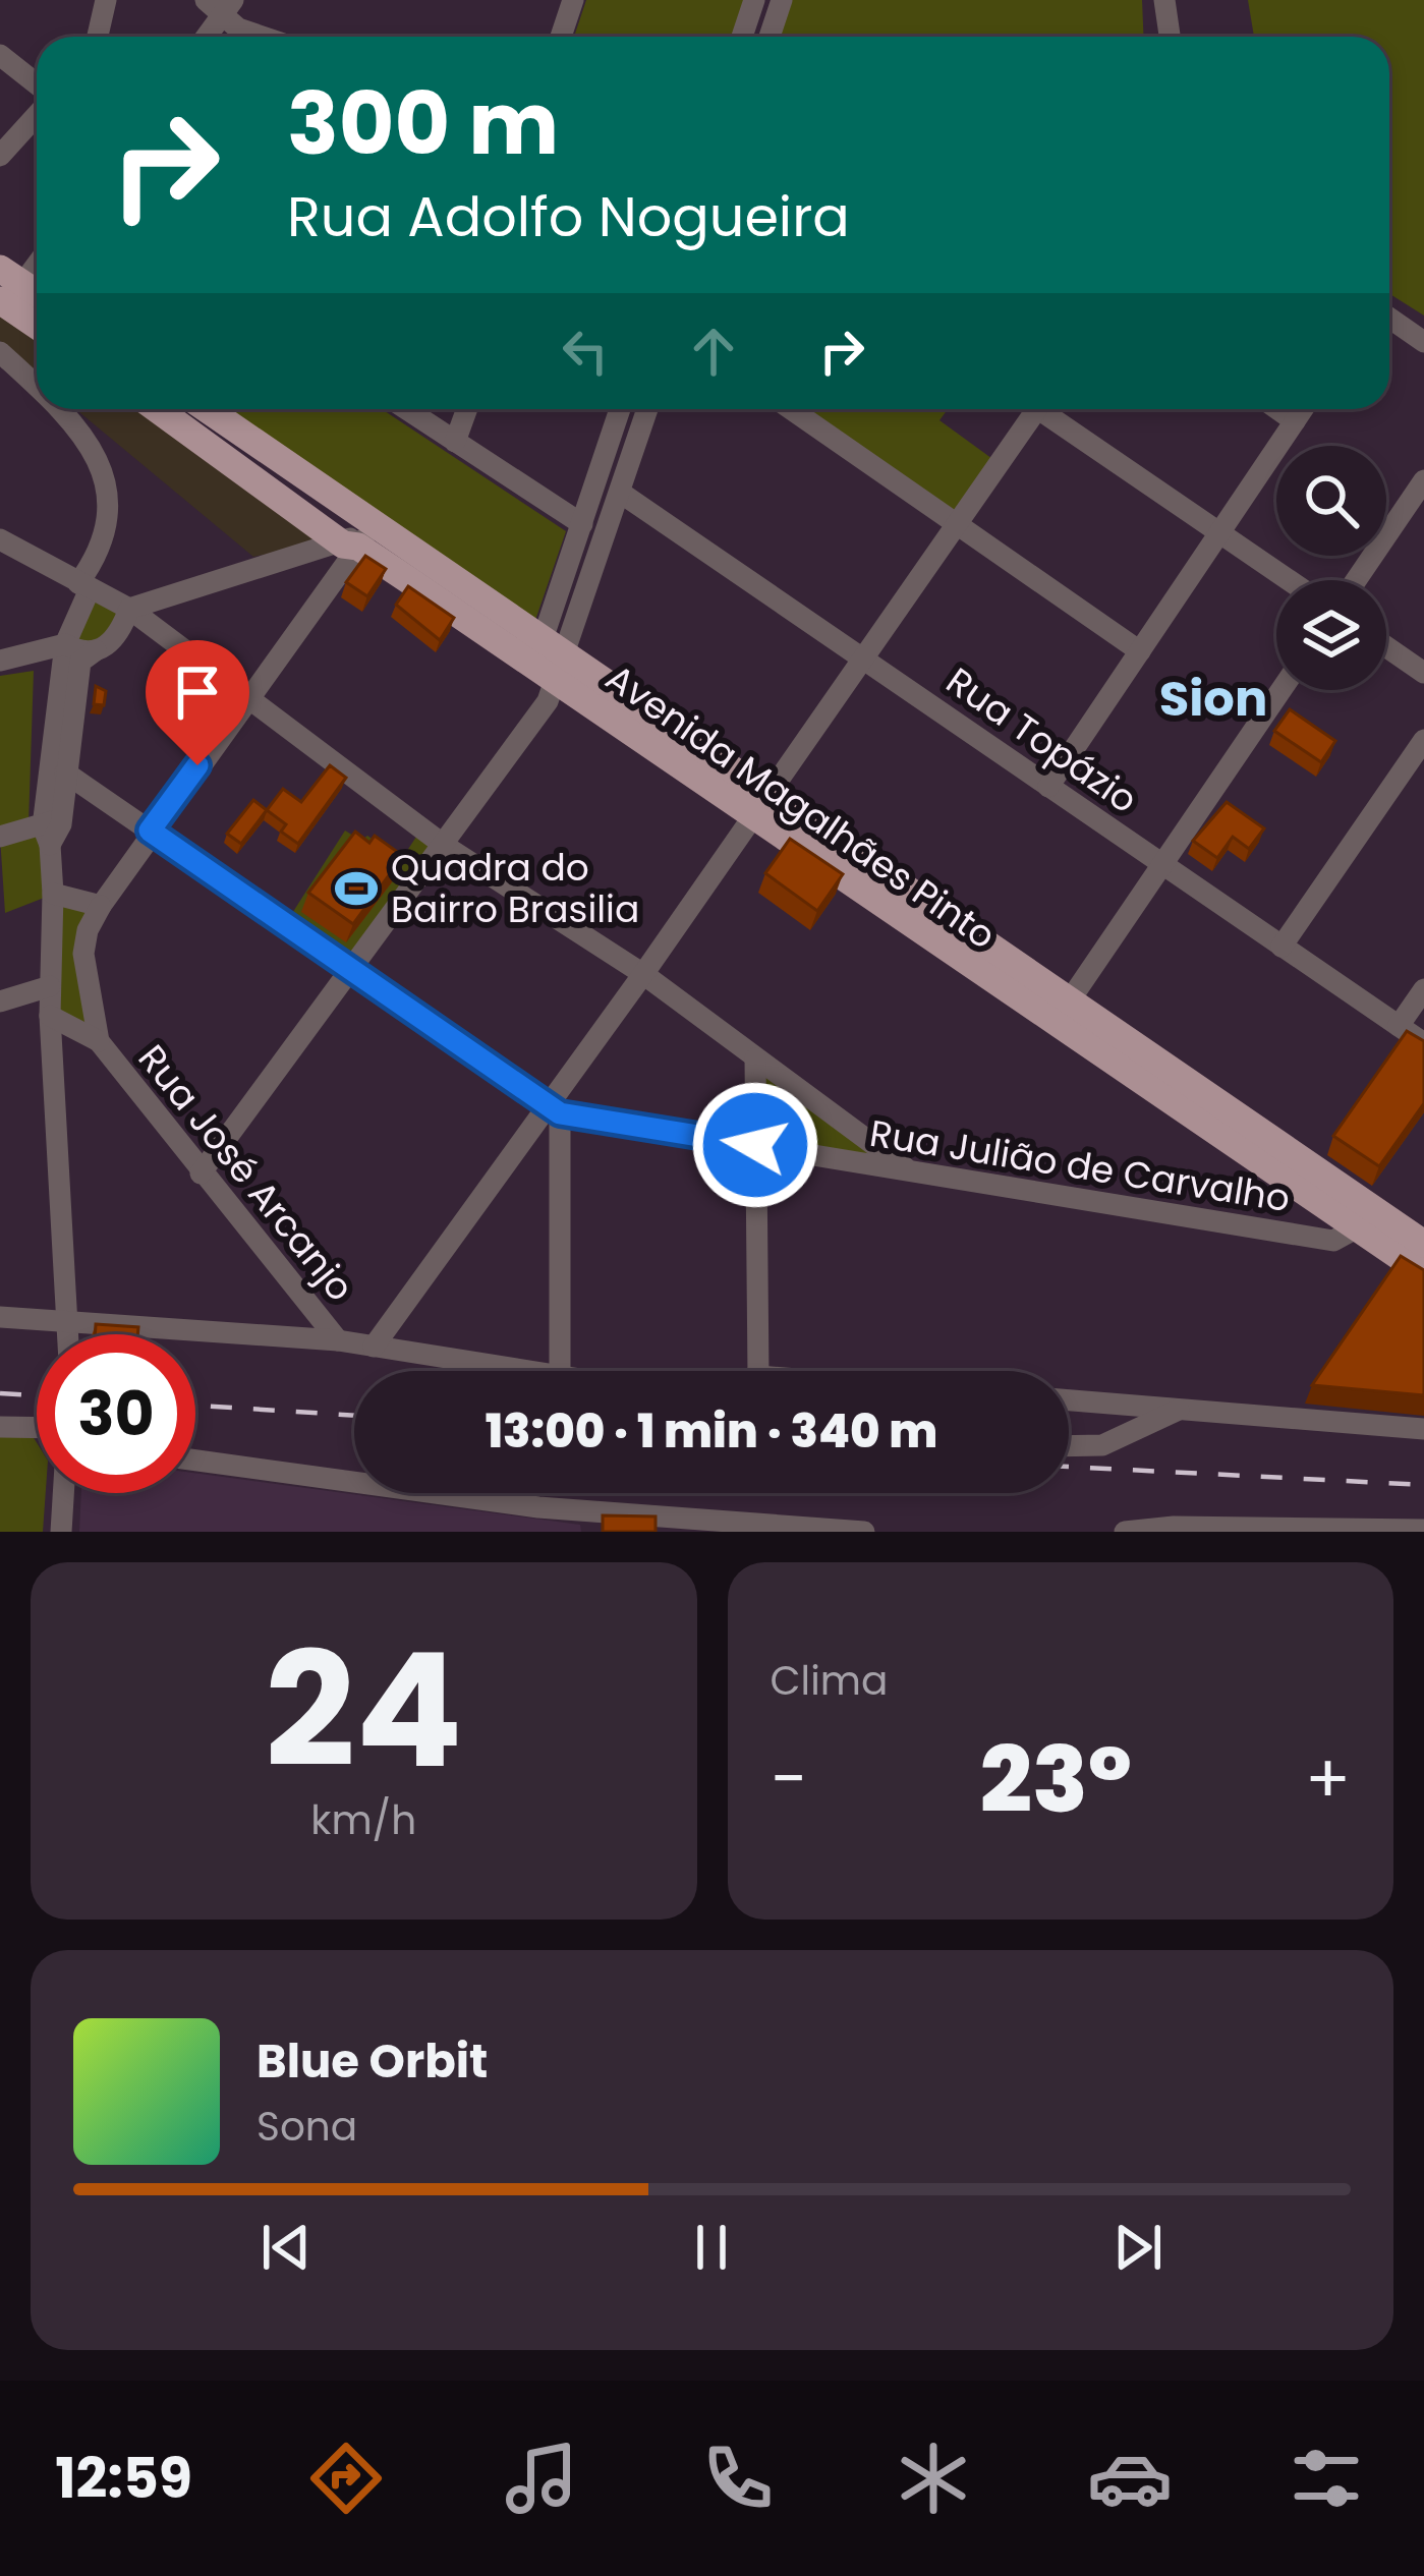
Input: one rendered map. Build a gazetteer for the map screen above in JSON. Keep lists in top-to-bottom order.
{
  "streets": {
    "main road": ["Avenida Magalhães Pinto"],
    "street": ["Rua Topázio", "Rua Julião de Carvalho", "Rua José Arcanjo"]
  },
  "crossings": [
    ["Avenida Magalhães Pinto", "Rua Julião de Carvalho"],
    ["Avenida Magalhães Pinto", "Rua José Arcanjo"],
    ["Rua Julião de Carvalho", "Rua José Arcanjo"]
  ],
  "districts": ["Sion"],
  "places": {
    "sports": ["Quadra do Bairro Brasilia"]
  },
  "page": {
    "turn": ["300 m", "Rua Adolfo Nogueira"],
    "limit": "30",
    "trip": "13:00 · 1 min · 340 m",
    "tile": [
      ["24", "km/h"],
      "Clima"
    ],
    "heat": ["−", "23°", "+"],
    "song": ["Blue Orbit", "Sona"],
    "tabs": "12:59"
  }
}
